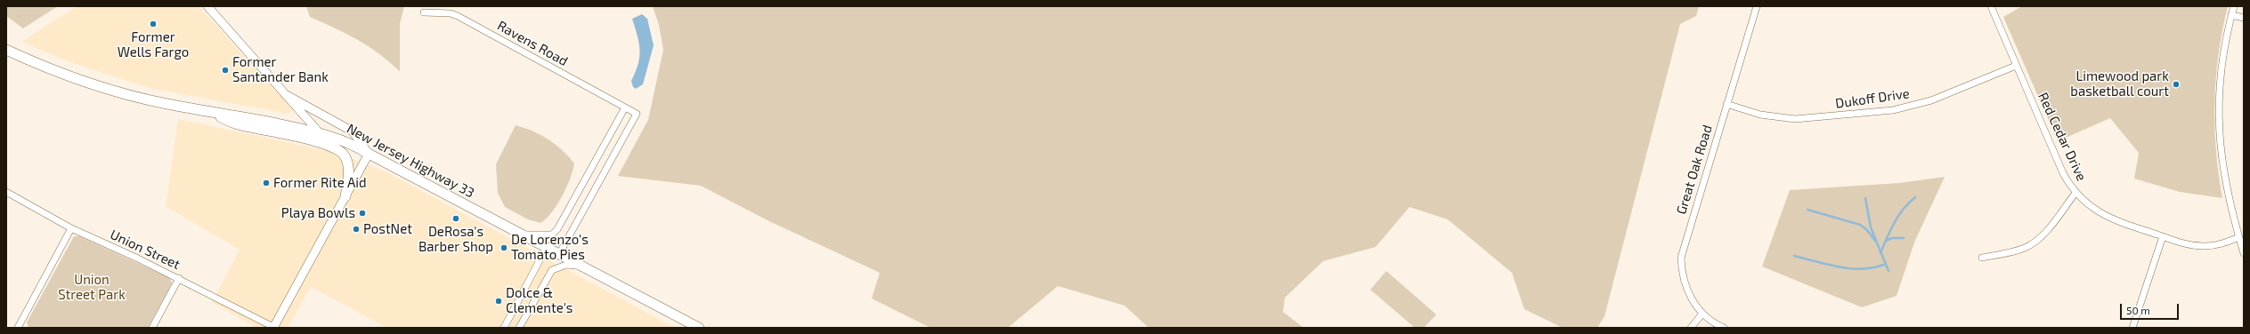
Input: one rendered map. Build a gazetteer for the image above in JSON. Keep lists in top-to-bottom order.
{
  "streets": {
    "main road": ["New Jersey Highway 33"],
    "street": [
      "Ravens Road",
      "Dukoff Drive",
      "Red Cedar Drive",
      "Great Oak Road",
      "Union Street"
    ]
  },
  "crossings": [
    ["Ravens Road", "New Jersey Highway 33"],
    ["Dukoff Drive", "Red Cedar Drive"],
    ["Dukoff Drive", "Great Oak Road"]
  ],
  "parks": ["Union Street Park"],
  "places": [
    "Former Wells Fargo",
    "Former Santander Bank",
    "Limewood park basketball court",
    "Former Rite Aid",
    "Playa Bowls",
    "DeRosa's Barber Shop",
    "PostNet",
    "De Lorenzo's Tomato Pies",
    "Dolce & Clemente's"
  ],
  "scale_bar": "50 m"
}
